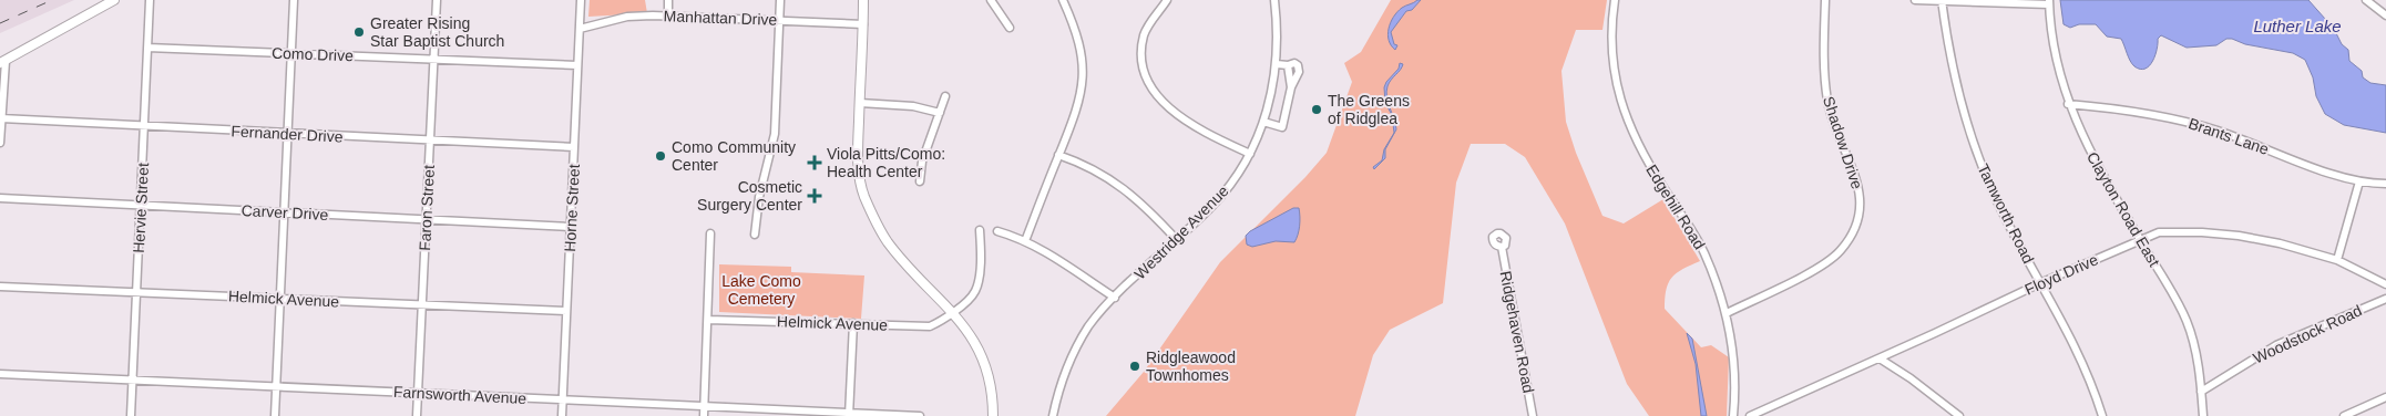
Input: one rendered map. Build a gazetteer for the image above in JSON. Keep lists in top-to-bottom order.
{
  "streets": {
    "street": [
      "Manhattan Drive",
      "Como Drive",
      "Fernander Drive",
      "Brants Lane",
      "Shadow Drive",
      "Edgehill Road",
      "Hervie Street",
      "Faron Street",
      "Horne Street",
      "Clayton Road East",
      "Carver Drive",
      "Tamworth Road",
      "Westridge Avenue",
      "Floyd Drive",
      "Helmick Avenue",
      "Ridgehaven Road",
      "Woodstock Road",
      "Farnsworth Avenue"
    ]
  },
  "crossings": [
    ["Manhattan Drive", "Horne Street"],
    ["Como Drive", "Hervie Street"],
    ["Como Drive", "Faron Street"],
    ["Como Drive", "Horne Street"],
    ["Fernander Drive", "Hervie Street"],
    ["Fernander Drive", "Faron Street"],
    ["Fernander Drive", "Horne Street"],
    ["Brants Lane", "Clayton Road East"],
    ["Shadow Drive", "Edgehill Road"],
    ["Hervie Street", "Carver Drive"],
    ["Hervie Street", "Helmick Avenue"],
    ["Hervie Street", "Farnsworth Avenue"],
    ["Faron Street", "Carver Drive"],
    ["Faron Street", "Helmick Avenue"],
    ["Faron Street", "Farnsworth Avenue"],
    ["Horne Street", "Carver Drive"],
    ["Horne Street", "Helmick Avenue"],
    ["Horne Street", "Farnsworth Avenue"],
    ["Clayton Road East", "Floyd Drive"],
    ["Clayton Road East", "Woodstock Road"],
    ["Tamworth Road", "Floyd Drive"]
  ],
  "water": ["Luther Lake"],
  "parks": ["Lake Como Cemetery"],
  "places": {
    "other": [
      "Greater Rising Star Baptist Church",
      "The Greens of Ridglea",
      "Como Community Center",
      "Ridgleawood Townhomes"
    ],
    "health": ["Viola Pitts/Como: Health Center", "Cosmetic Surgery Center"]
  }
}
